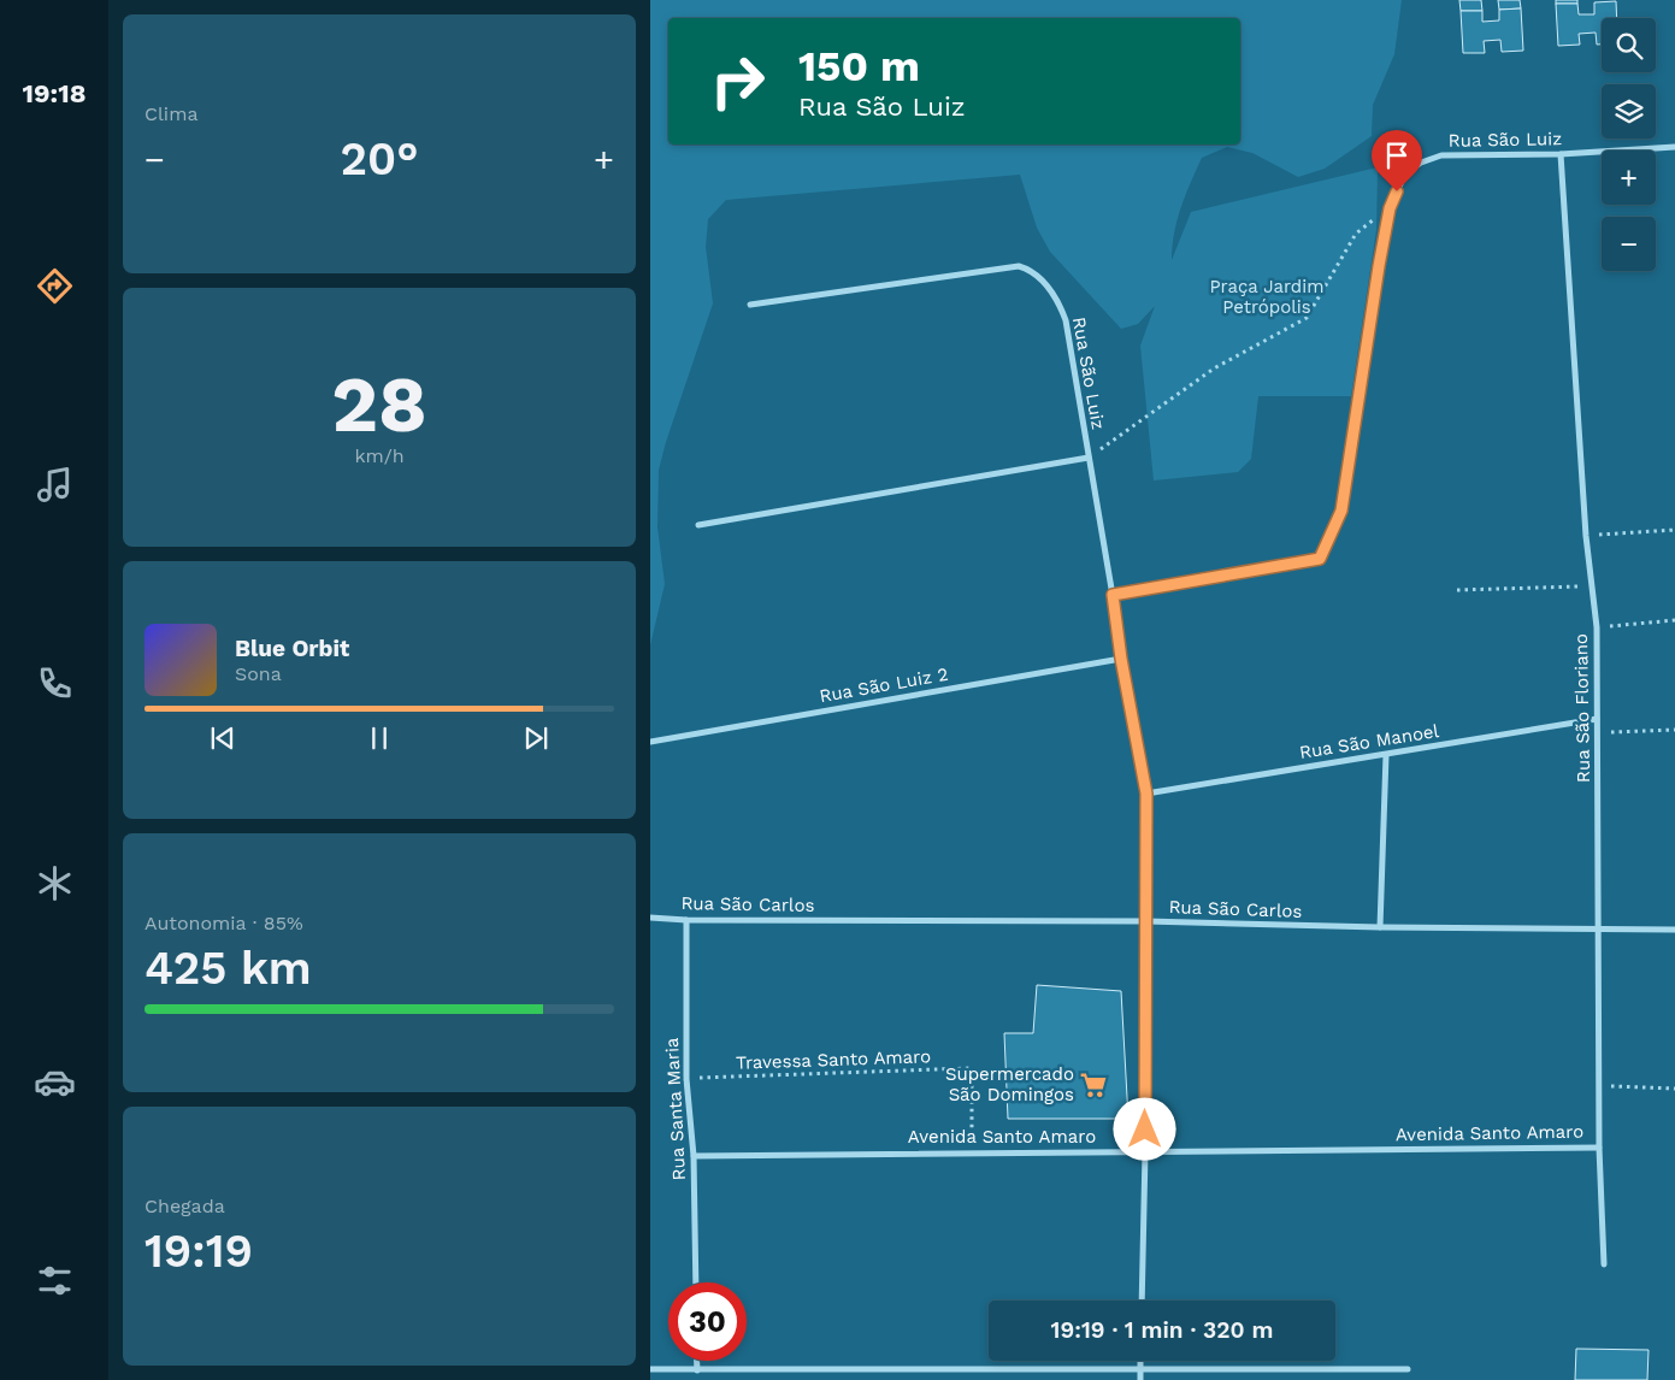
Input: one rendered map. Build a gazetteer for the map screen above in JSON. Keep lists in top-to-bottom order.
{
  "streets": {
    "street": [
      "Rua São Luiz",
      "Rua São Luiz 2",
      "Rua São Floriano",
      "Rua São Manoel",
      "Rua São Carlos",
      "Rua Santa Maria",
      "Avenida Santo Amaro"
    ],
    "path": ["Travessa Santo Amaro"]
  },
  "crossings": [
    ["Rua São Luiz", "Rua São Luiz 2"],
    ["Rua São Luiz", "Rua São Floriano"],
    ["Rua São Luiz", "Rua São Manoel"],
    ["Rua São Luiz", "Rua São Carlos"],
    ["Rua São Luiz", "Avenida Santo Amaro"],
    ["Rua São Floriano", "Rua São Manoel"],
    ["Rua São Floriano", "Rua São Carlos"],
    ["Rua São Floriano", "Avenida Santo Amaro"],
    ["Rua São Carlos", "Rua Santa Maria"],
    ["Travessa Santo Amaro", "Rua Santa Maria"],
    ["Travessa Santo Amaro", "Avenida Santo Amaro"],
    ["Rua Santa Maria", "Avenida Santo Amaro"]
  ],
  "parks": ["Praça Jardim Petrópolis"],
  "places": {
    "supermarket": ["Supermercado São Domingos"]
  },
  "page": {
    "tabs": "19:18",
    "tile": [
      "Clima",
      ["28", "km/h"],
      ["Autonomia · 85%", "425 km"],
      ["Chegada", "19:19"]
    ],
    "map_buttons": ["+", "−"],
    "turn": ["150 m", "Rua São Luiz"],
    "heat": ["−", "20°", "+"],
    "song": ["Blue Orbit", "Sona"],
    "limit": "30",
    "trip": "19:19 · 1 min · 320 m"
  }
}
